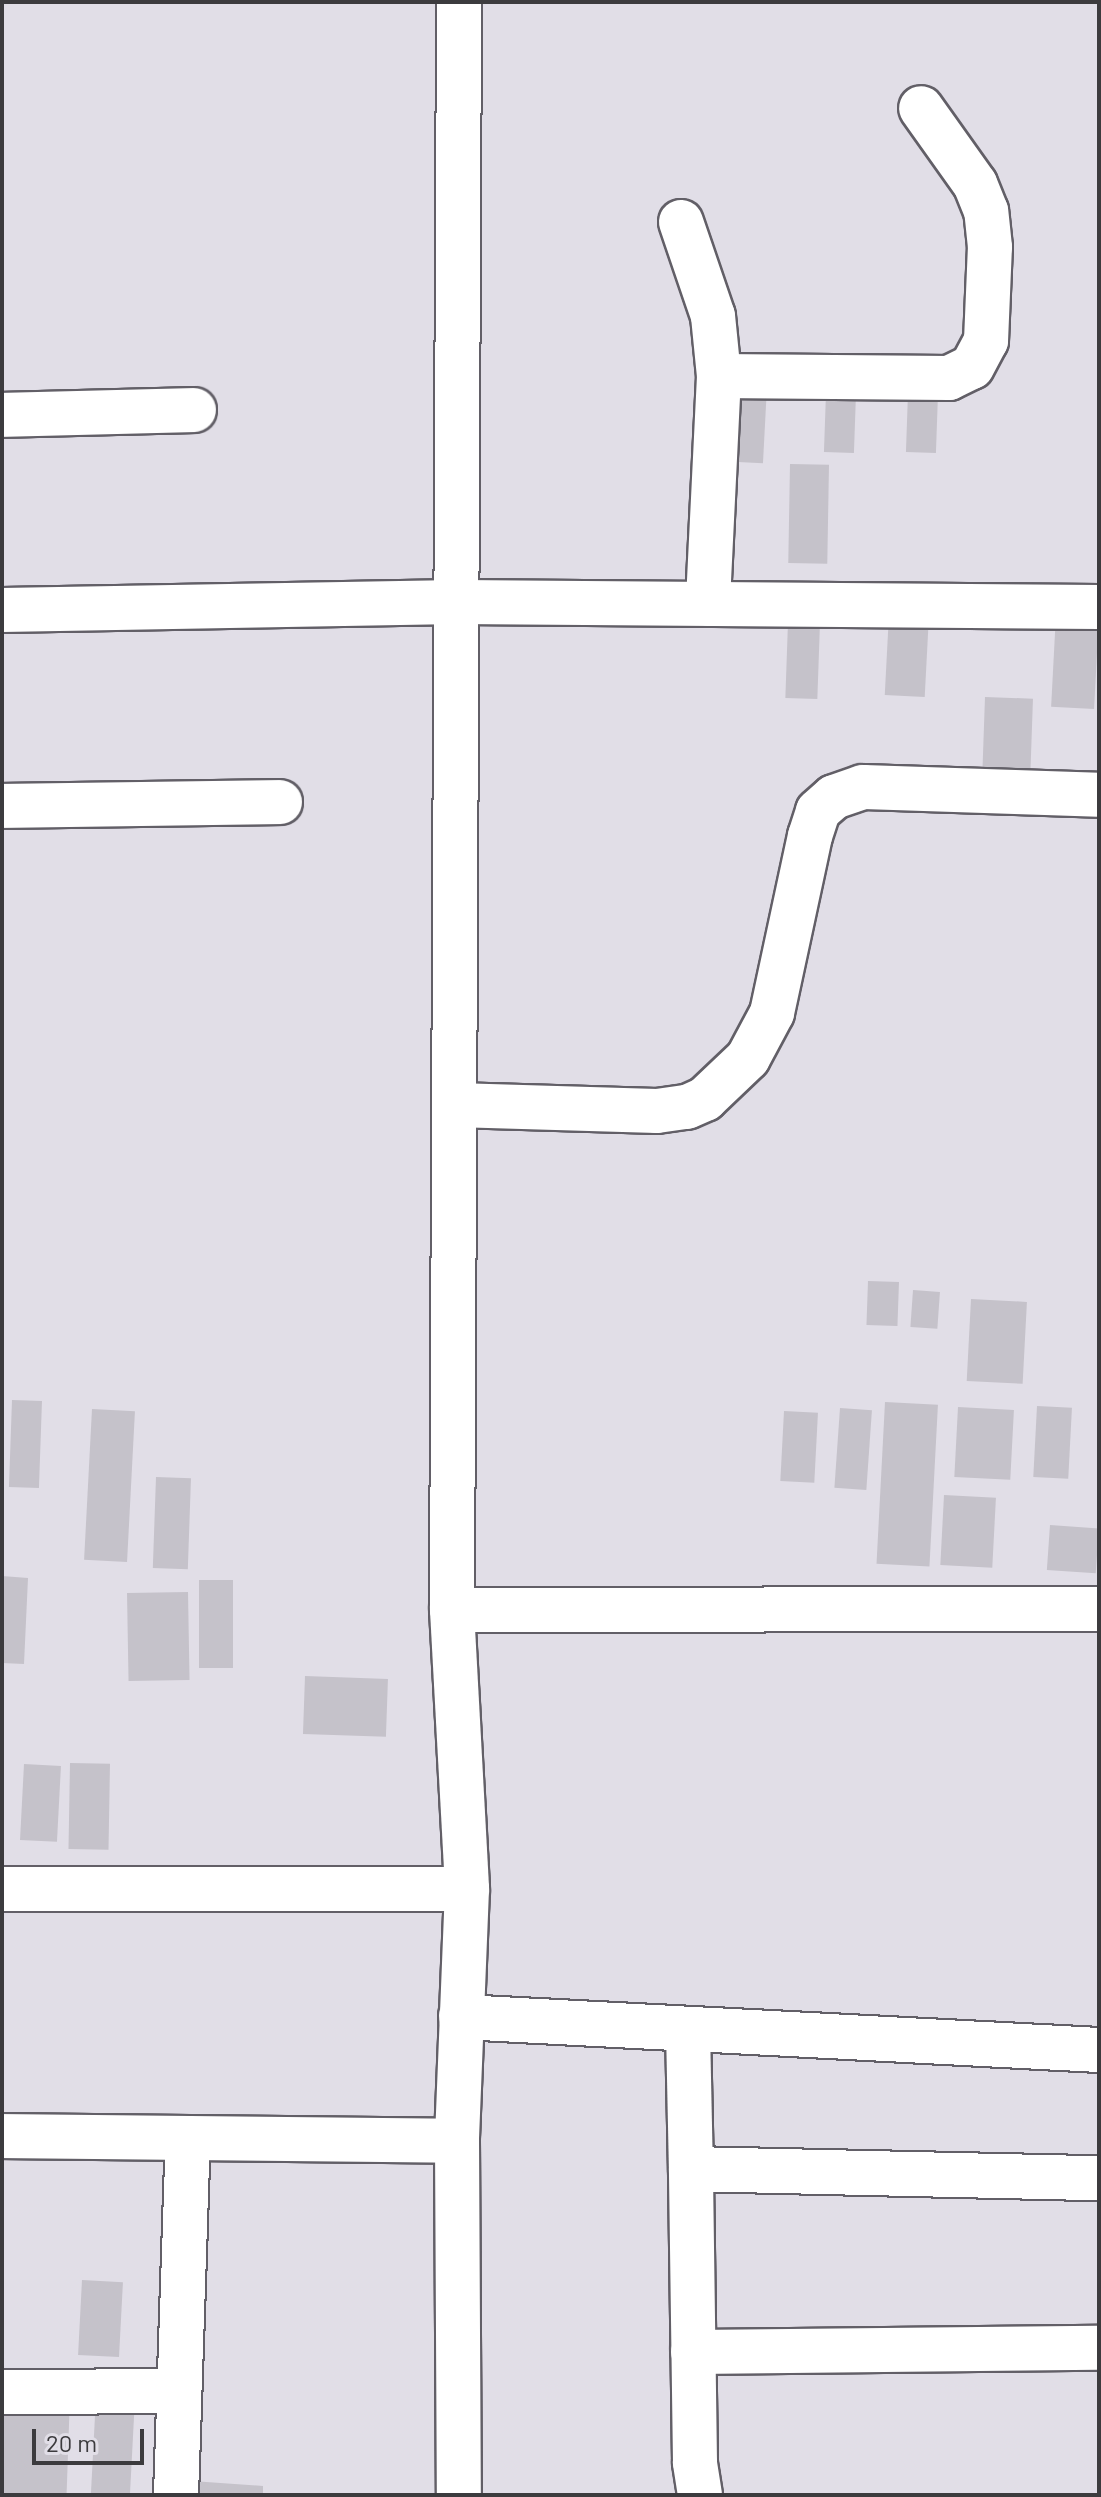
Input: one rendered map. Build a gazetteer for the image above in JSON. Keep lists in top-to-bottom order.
{
  "scale_bar": "20 m"
}
